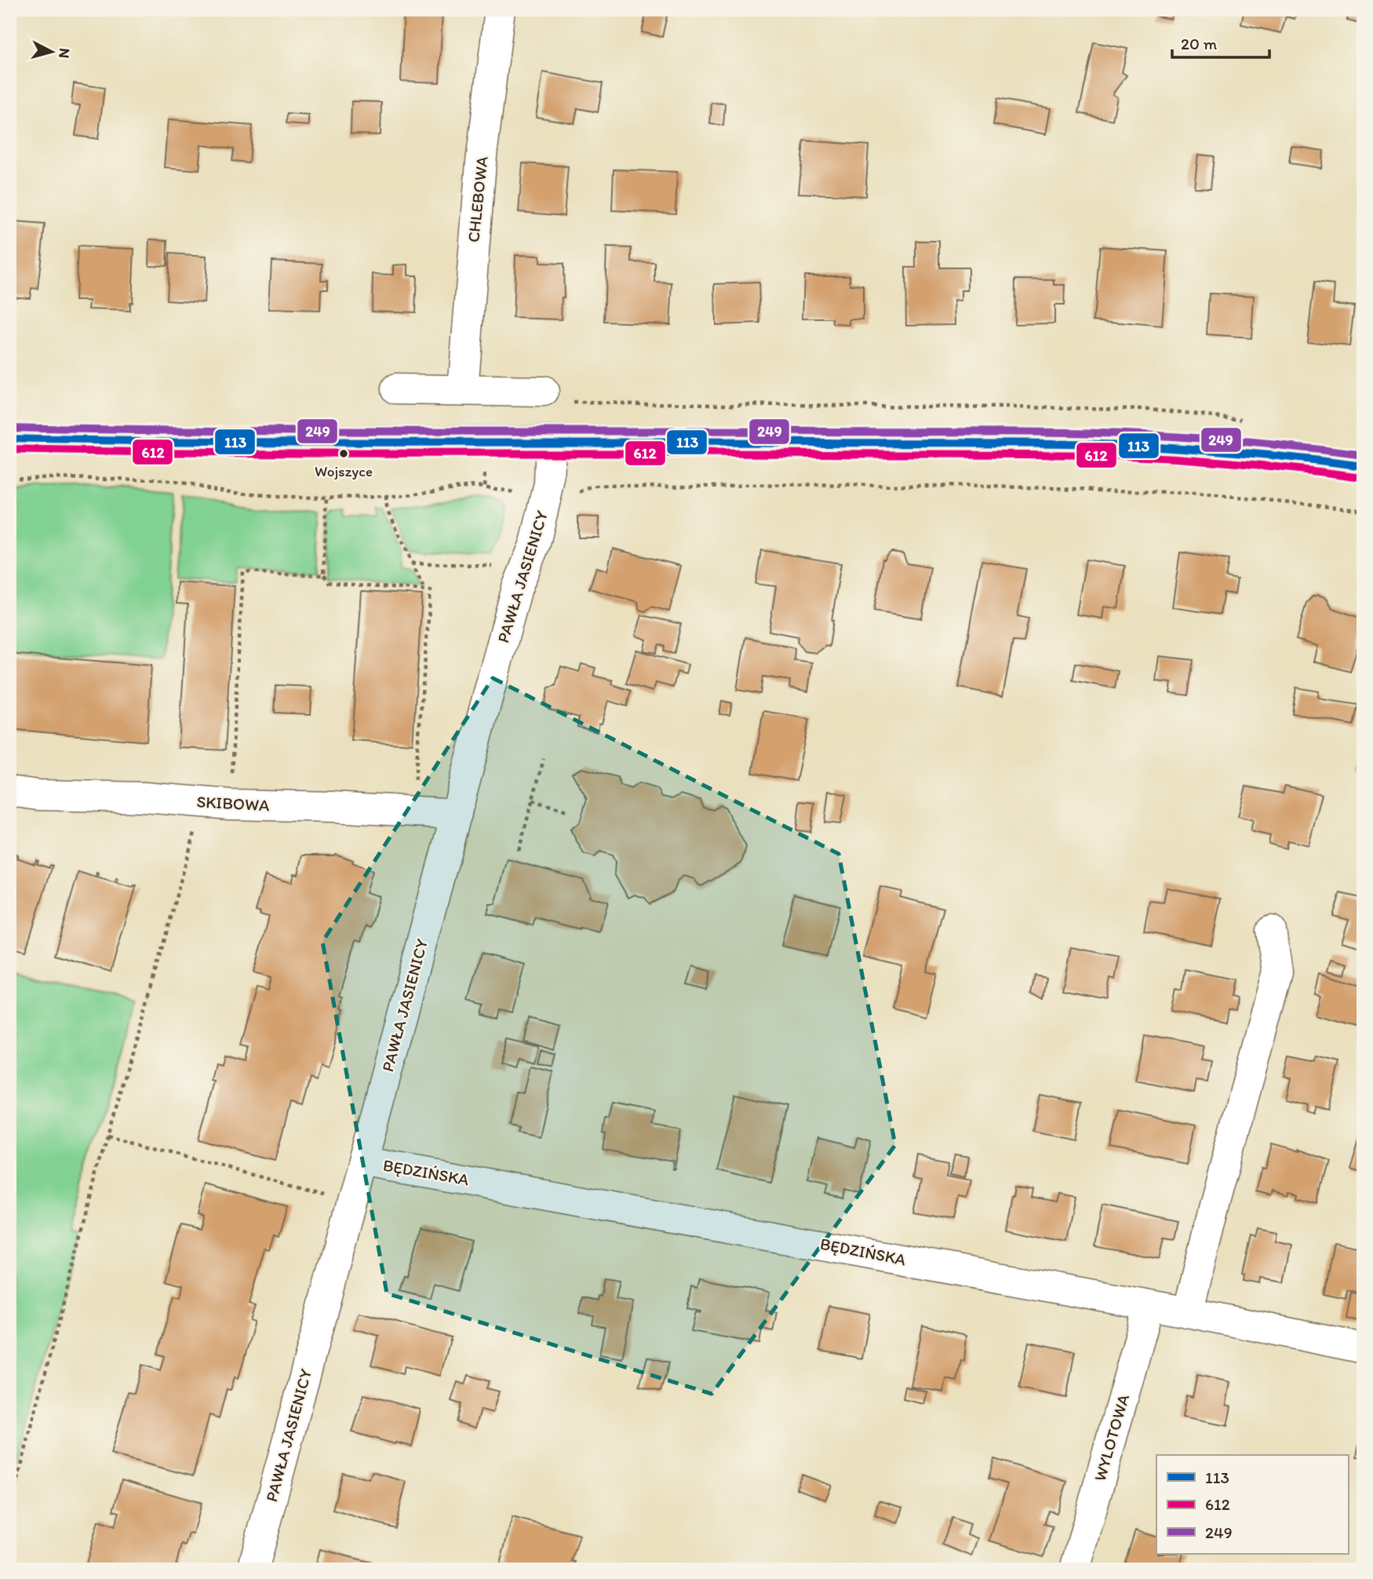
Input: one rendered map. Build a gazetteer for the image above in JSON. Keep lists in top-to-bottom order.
{
  "streets": {
    "street": [
      "CHLEBOWA",
      "PAWŁA JASIENICY",
      "SKIBOWA",
      "BĘDZIŃSKA",
      "WYLOTOWA"
    ]
  },
  "crossings": [
    ["PAWŁA JASIENICY", "SKIBOWA"],
    ["PAWŁA JASIENICY", "BĘDZIŃSKA"],
    ["BĘDZIŃSKA", "WYLOTOWA"]
  ],
  "places": ["Wojszyce"],
  "lines": ["transit line 249", "transit line 113", "transit line 612"],
  "legend": ["113", "612", "249"],
  "scale_bar": "20 m",
  "north": "right"
}
